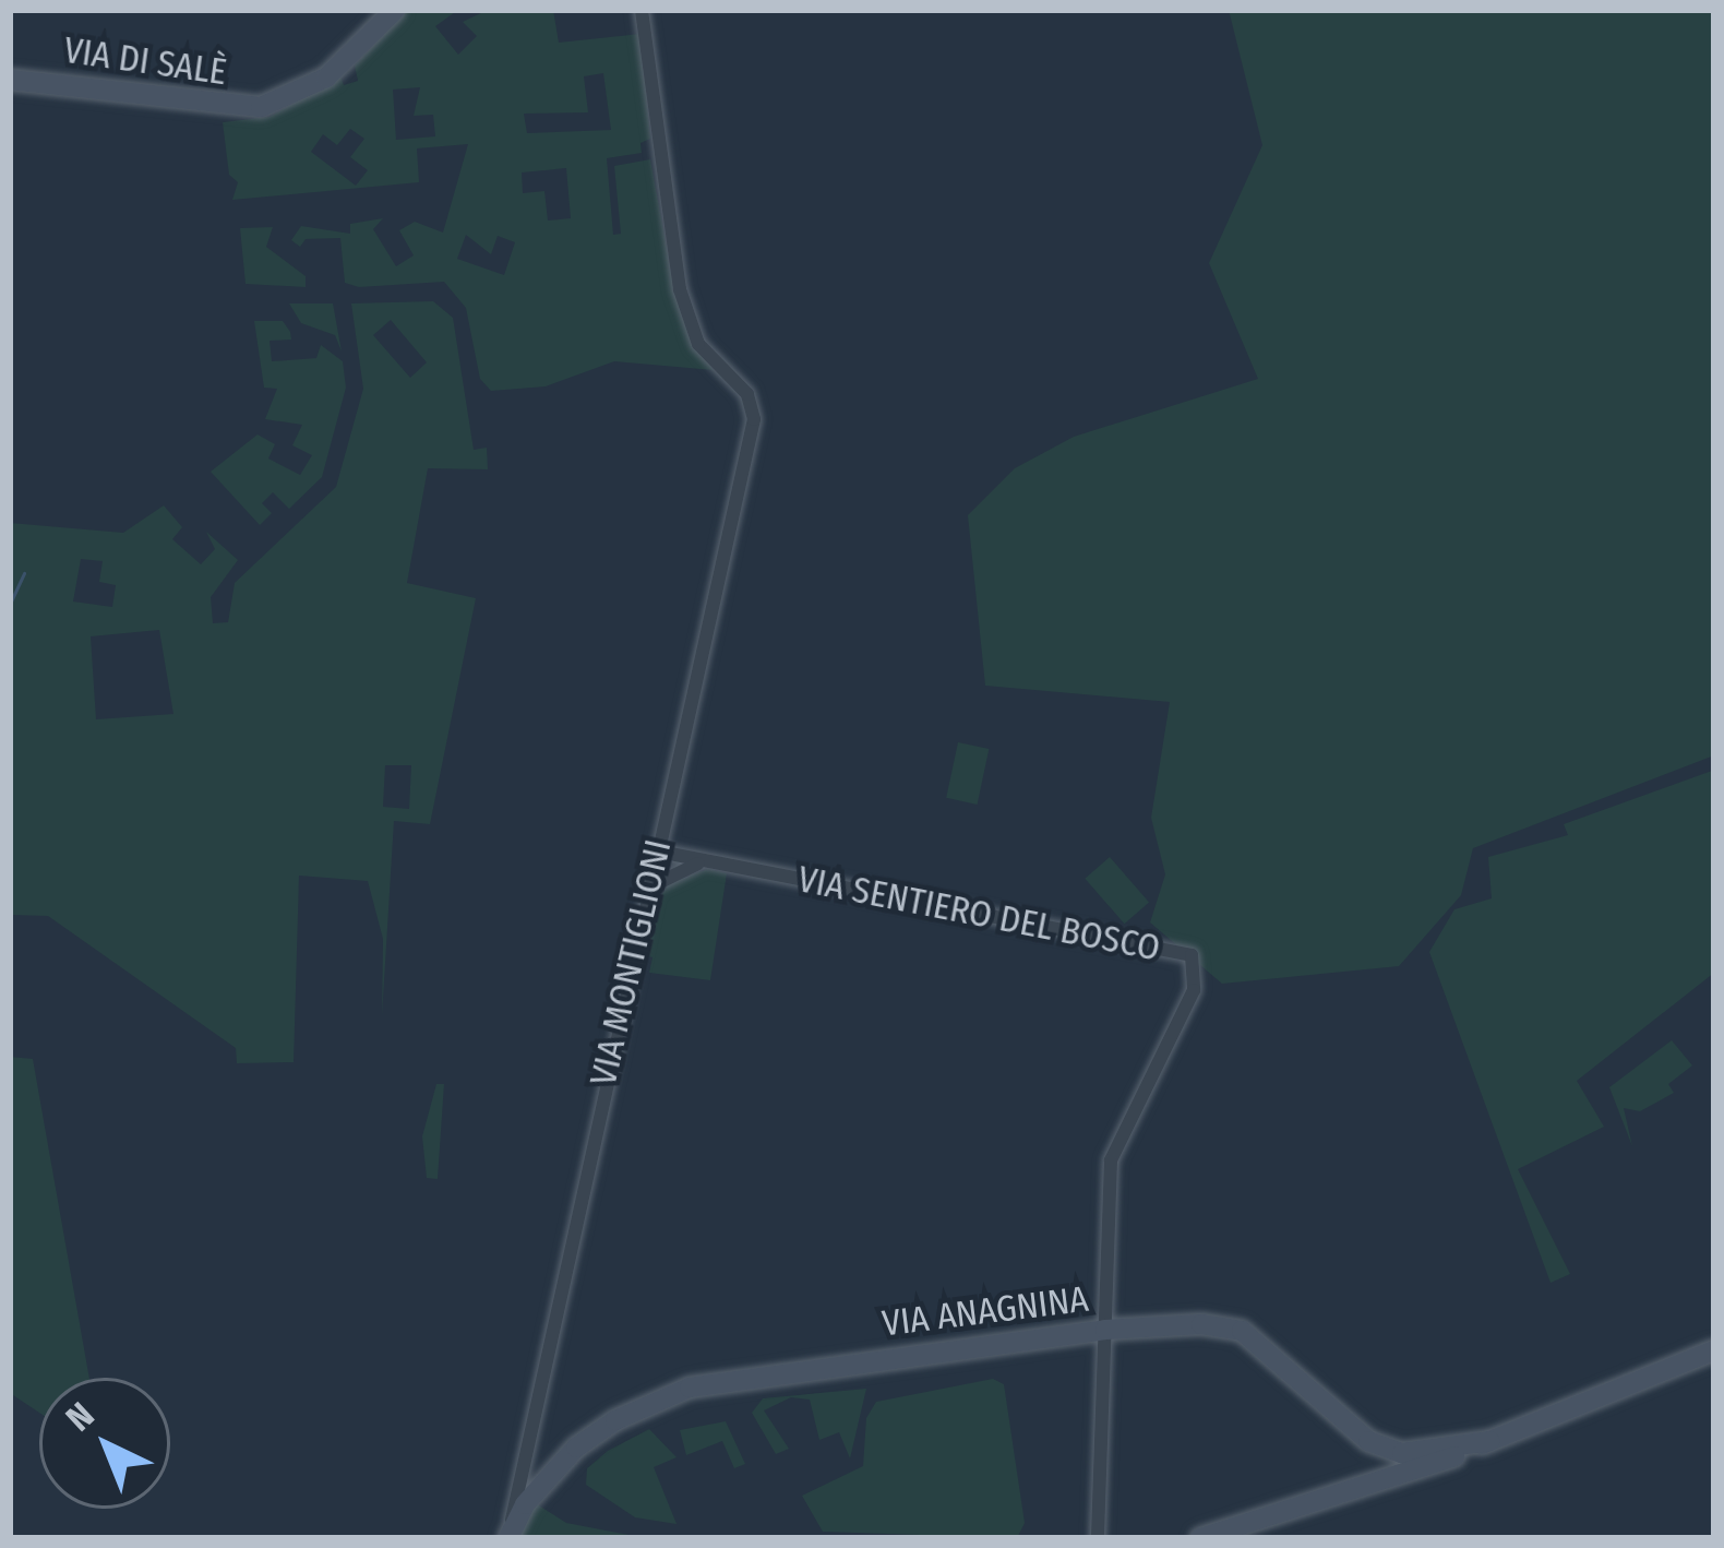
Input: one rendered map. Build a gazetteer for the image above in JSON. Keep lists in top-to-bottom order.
{
  "streets": {
    "main road": ["VIA DI SALÈ", "VIA ANAGNINA"],
    "street": ["VIA SENTIERO DEL BOSCO", "VIA MONTIGLIONI"]
  },
  "crossings": [
    ["VIA SENTIERO DEL BOSCO", "VIA MONTIGLIONI"],
    ["VIA SENTIERO DEL BOSCO", "VIA ANAGNINA"],
    ["VIA MONTIGLIONI", "VIA ANAGNINA"]
  ],
  "north": "top left"
}
